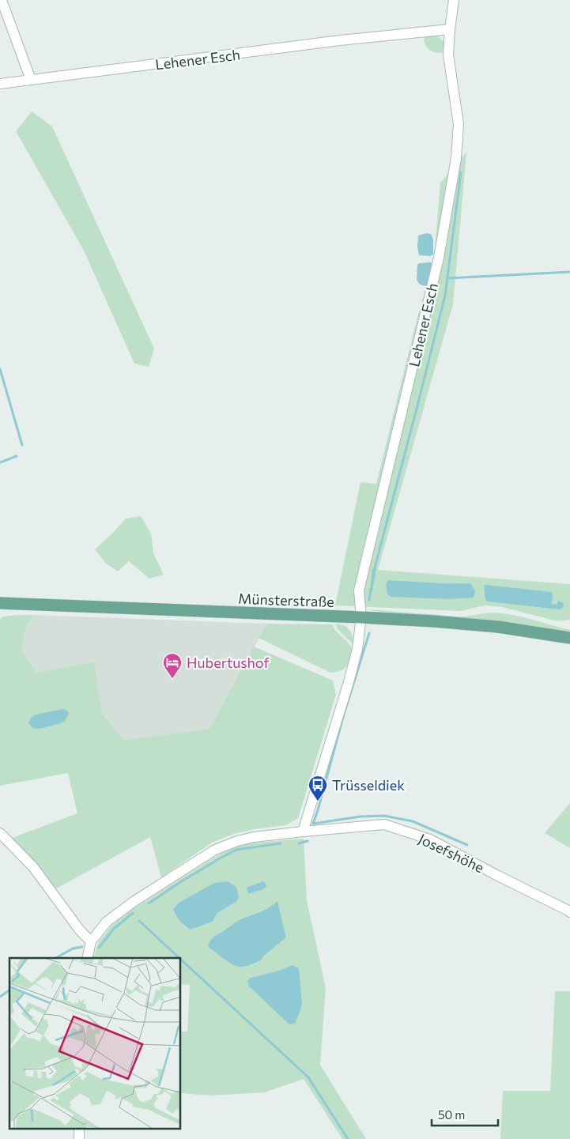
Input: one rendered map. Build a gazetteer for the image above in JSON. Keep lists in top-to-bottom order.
{
  "streets": {
    "main road": ["Münsterstraße"],
    "street": ["Lehener Esch", "Josefshöhe"]
  },
  "crossings": [
    ["Lehener Esch", "Münsterstraße"]
  ],
  "places": {
    "hotel": ["Hubertushof"],
    "bus stop": ["Trüsseldiek"]
  },
  "scale_bar": "50 m"
}
